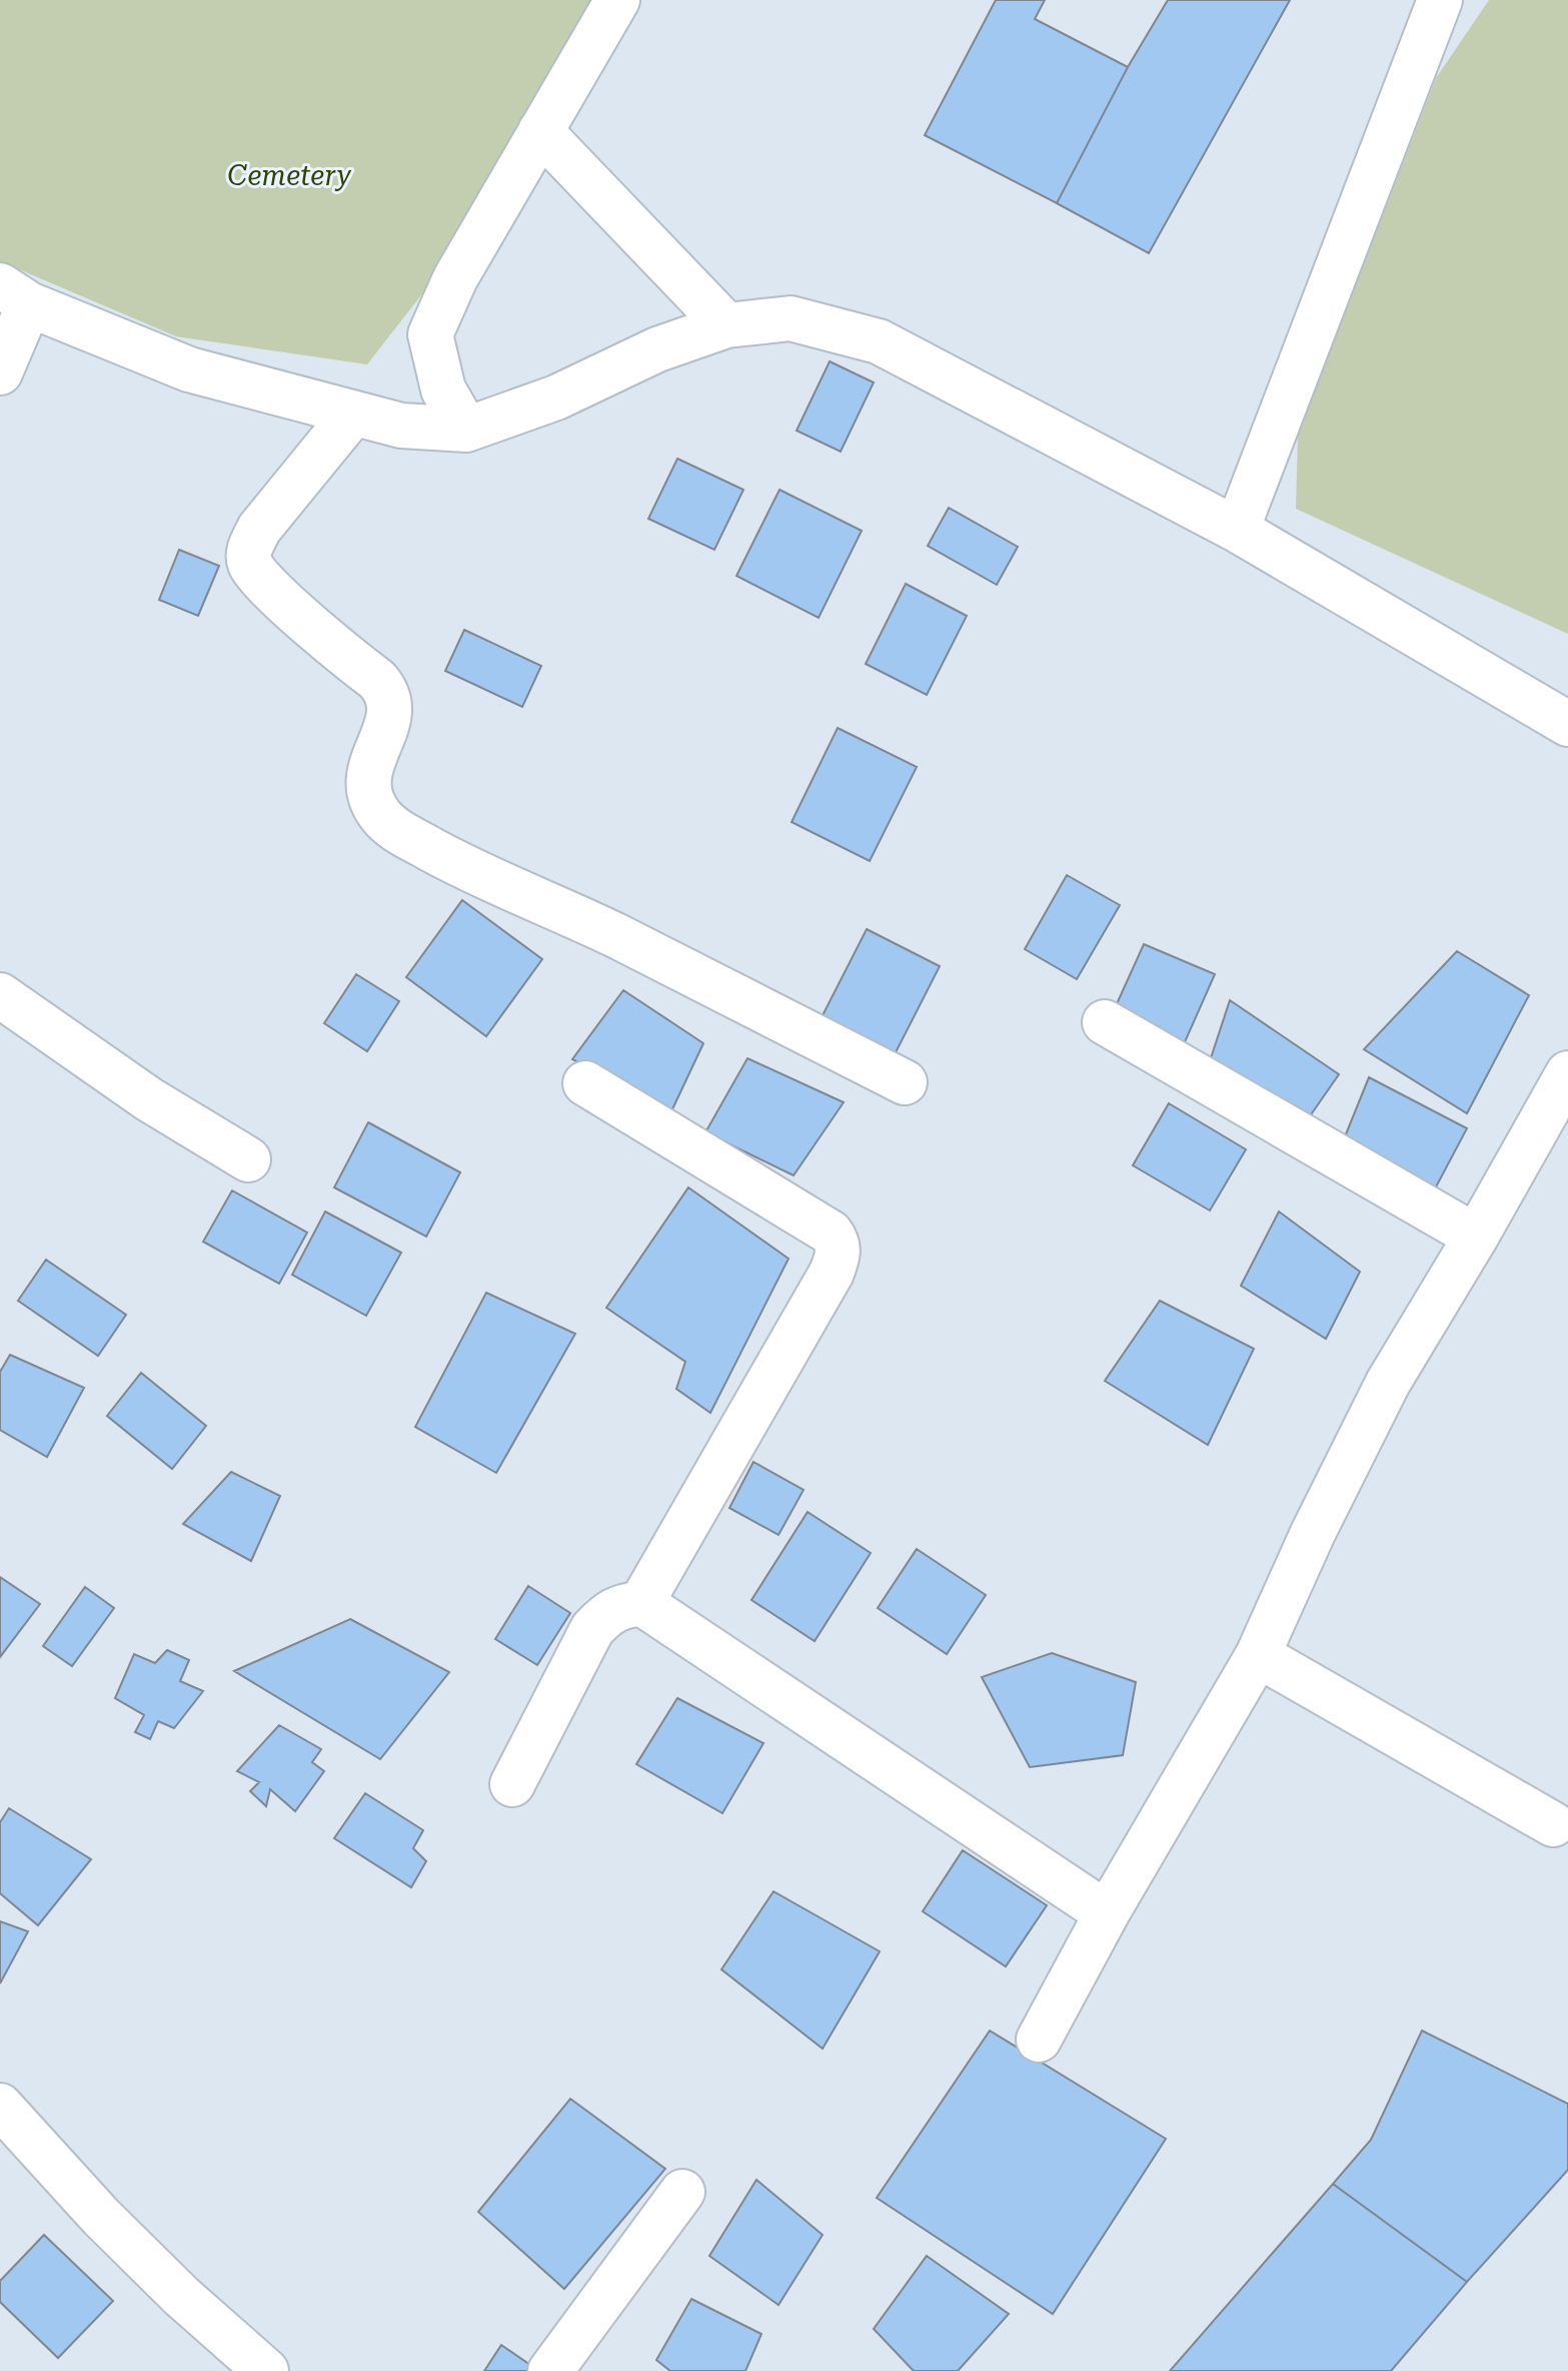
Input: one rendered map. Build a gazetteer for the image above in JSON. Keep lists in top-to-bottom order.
{
  "parks": ["Cemetery"]
}
